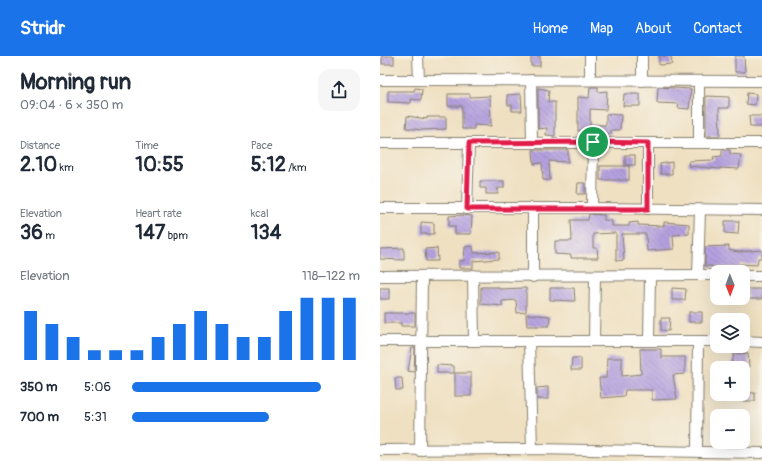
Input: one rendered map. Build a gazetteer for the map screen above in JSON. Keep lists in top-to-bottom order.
{
  "north": "bottom",
  "page": {
    "header": "Stridr",
    "nav": [
      "Home",
      "Map",
      "About",
      "Contact"
    ],
    "heading": ["Morning run", "09:04 · 6 × 350 m"],
    "stats": [
      ["Distance", "2.10 km"],
      ["Time", "10:55"],
      ["Pace", "5:12 /km"],
      ["Elevation", "36 m"],
      ["Heart rate", "147 bpm"],
      ["kcal", "134"]
    ],
    "chart": ["Elevation", "118–122 m"],
    "map_buttons": ["+", "−"],
    "list": [
      {
        "name": "350 m",
        "note": "5:06"
      },
      {
        "name": "700 m",
        "note": "5:31"
      }
    ]
  }
}
